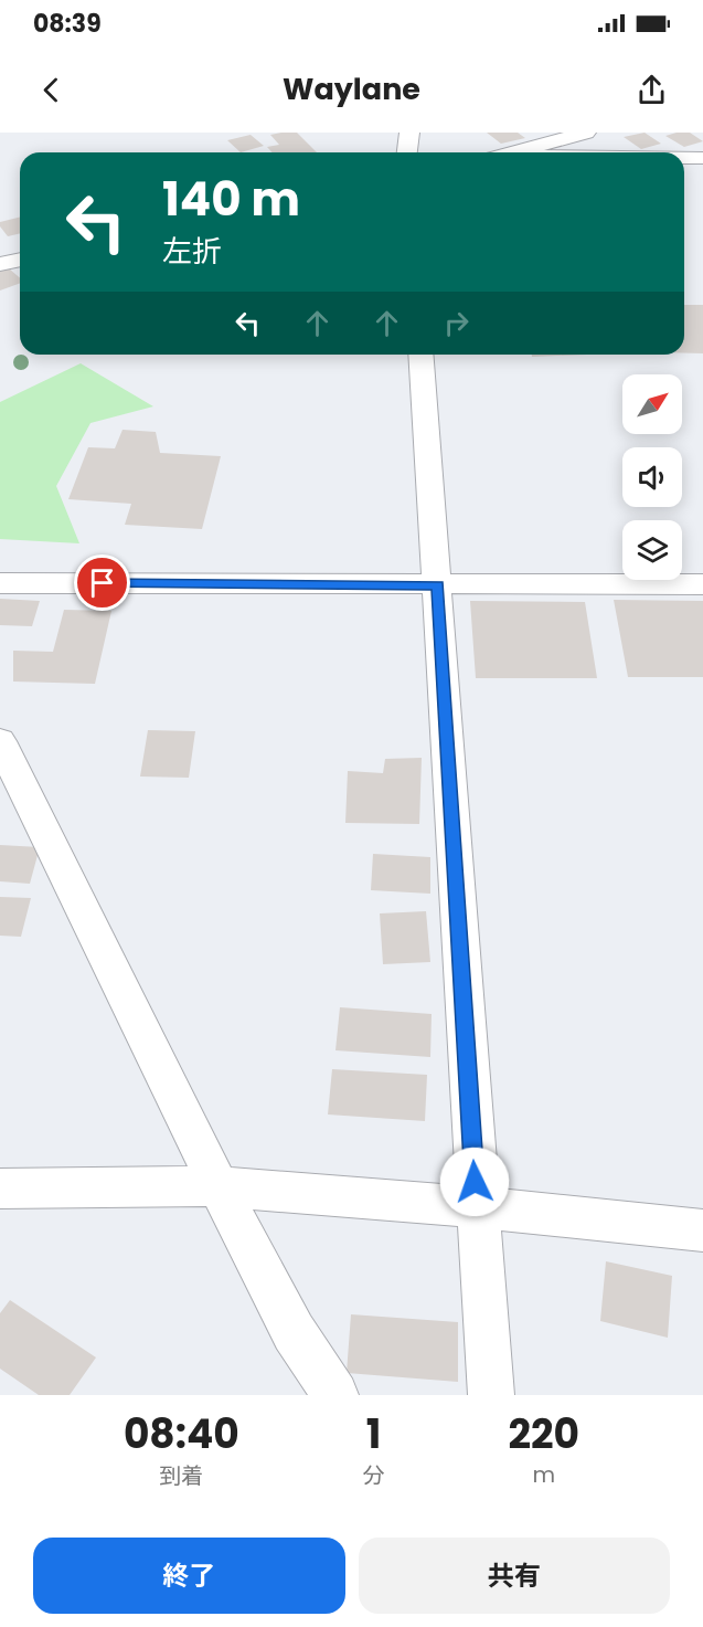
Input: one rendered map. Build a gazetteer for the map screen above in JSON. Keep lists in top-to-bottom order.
{
  "north": "top right",
  "page": {
    "status": "08:39",
    "header": "Waylane",
    "turn": ["140 m", "左折"],
    "eta": [
      "08:40",
      "到着",
      "1",
      "分",
      "220",
      "m"
    ],
    "buttons": ["終了", "共有"]
  }
}
